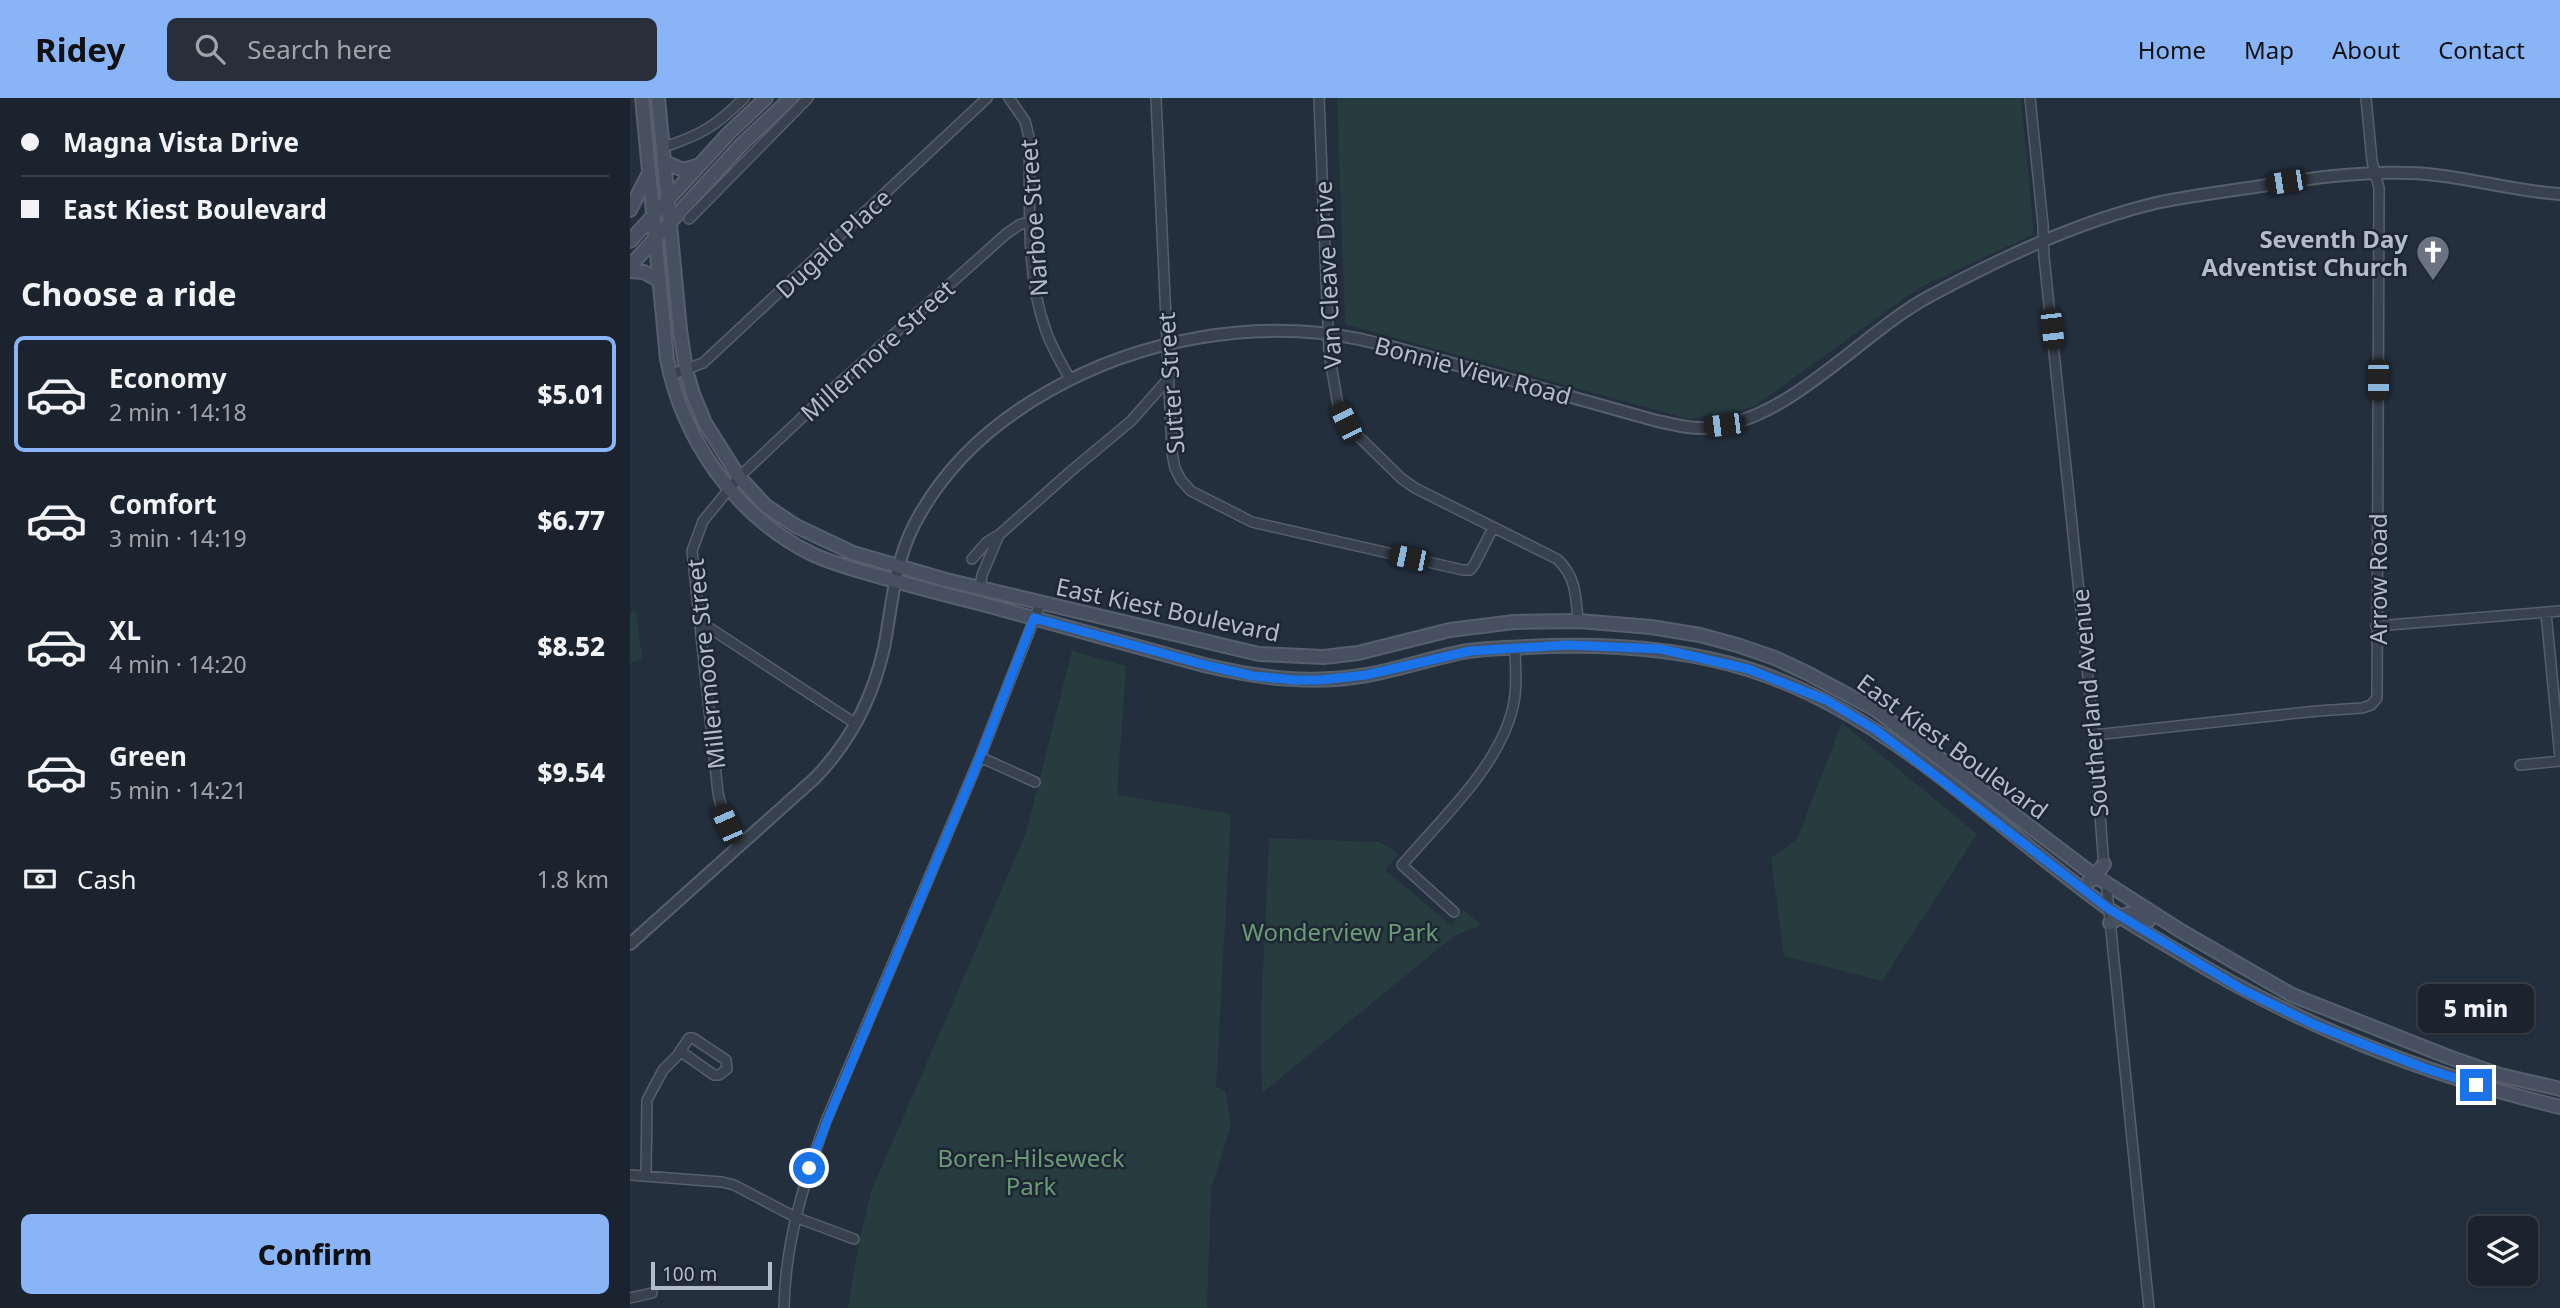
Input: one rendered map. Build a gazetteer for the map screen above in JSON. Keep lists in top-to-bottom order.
{
  "streets": {
    "main road": ["East Kiest Boulevard"],
    "street": [
      "Narboe Street",
      "Dugald Place",
      "Van Cleave Drive",
      "Millermore Street",
      "Bonnie View Road",
      "Sutter Street",
      "Arrow Road",
      "Millermoore Street",
      "Southerland Avenue"
    ]
  },
  "crossings": [
    ["Narboe Street", "Millermore Street"],
    ["Narboe Street", "Bonnie View Road"],
    ["Dugald Place", "East Kiest Boulevard"],
    ["Van Cleave Drive", "Bonnie View Road"],
    ["Van Cleave Drive", "Sutter Street"],
    ["Van Cleave Drive", "East Kiest Boulevard"],
    ["Millermore Street", "East Kiest Boulevard"],
    ["Millermore Street", "Millermoore Street"],
    ["Bonnie View Road", "Sutter Street"],
    ["Bonnie View Road", "Arrow Road"],
    ["Bonnie View Road", "East Kiest Boulevard"],
    ["Bonnie View Road", "Millermoore Street"],
    ["Bonnie View Road", "Southerland Avenue"],
    ["Arrow Road", "Southerland Avenue"],
    ["East Kiest Boulevard", "Millermoore Street"]
  ],
  "parks": ["Wonderview Park", "Boren-Hilseweck Park"],
  "places": {
    "church": ["Seventh Day Adventist Church"]
  },
  "scale_bar": "100 m",
  "page": {
    "header": "Ridey",
    "search": "Search here",
    "nav": [
      "Home",
      "Map",
      "About",
      "Contact"
    ],
    "banner": ["Magna Vista Drive", "East Kiest Boulevard"],
    "heading": "Choose a ride",
    "list": [
      {
        "name": "Economy",
        "note": "2 min · 14:18",
        "value": "$5.01"
      },
      {
        "name": "Comfort",
        "note": "3 min · 14:19",
        "value": "$6.77"
      },
      {
        "name": "XL",
        "note": "4 min · 14:20",
        "value": "$8.52"
      },
      {
        "name": "Green",
        "note": "5 min · 14:21",
        "value": "$9.54"
      }
    ],
    "pay": ["Cash", "1.8 km"],
    "bubble": "5 min",
    "buttons": "Confirm",
    "scale": "100 m"
  }
}
